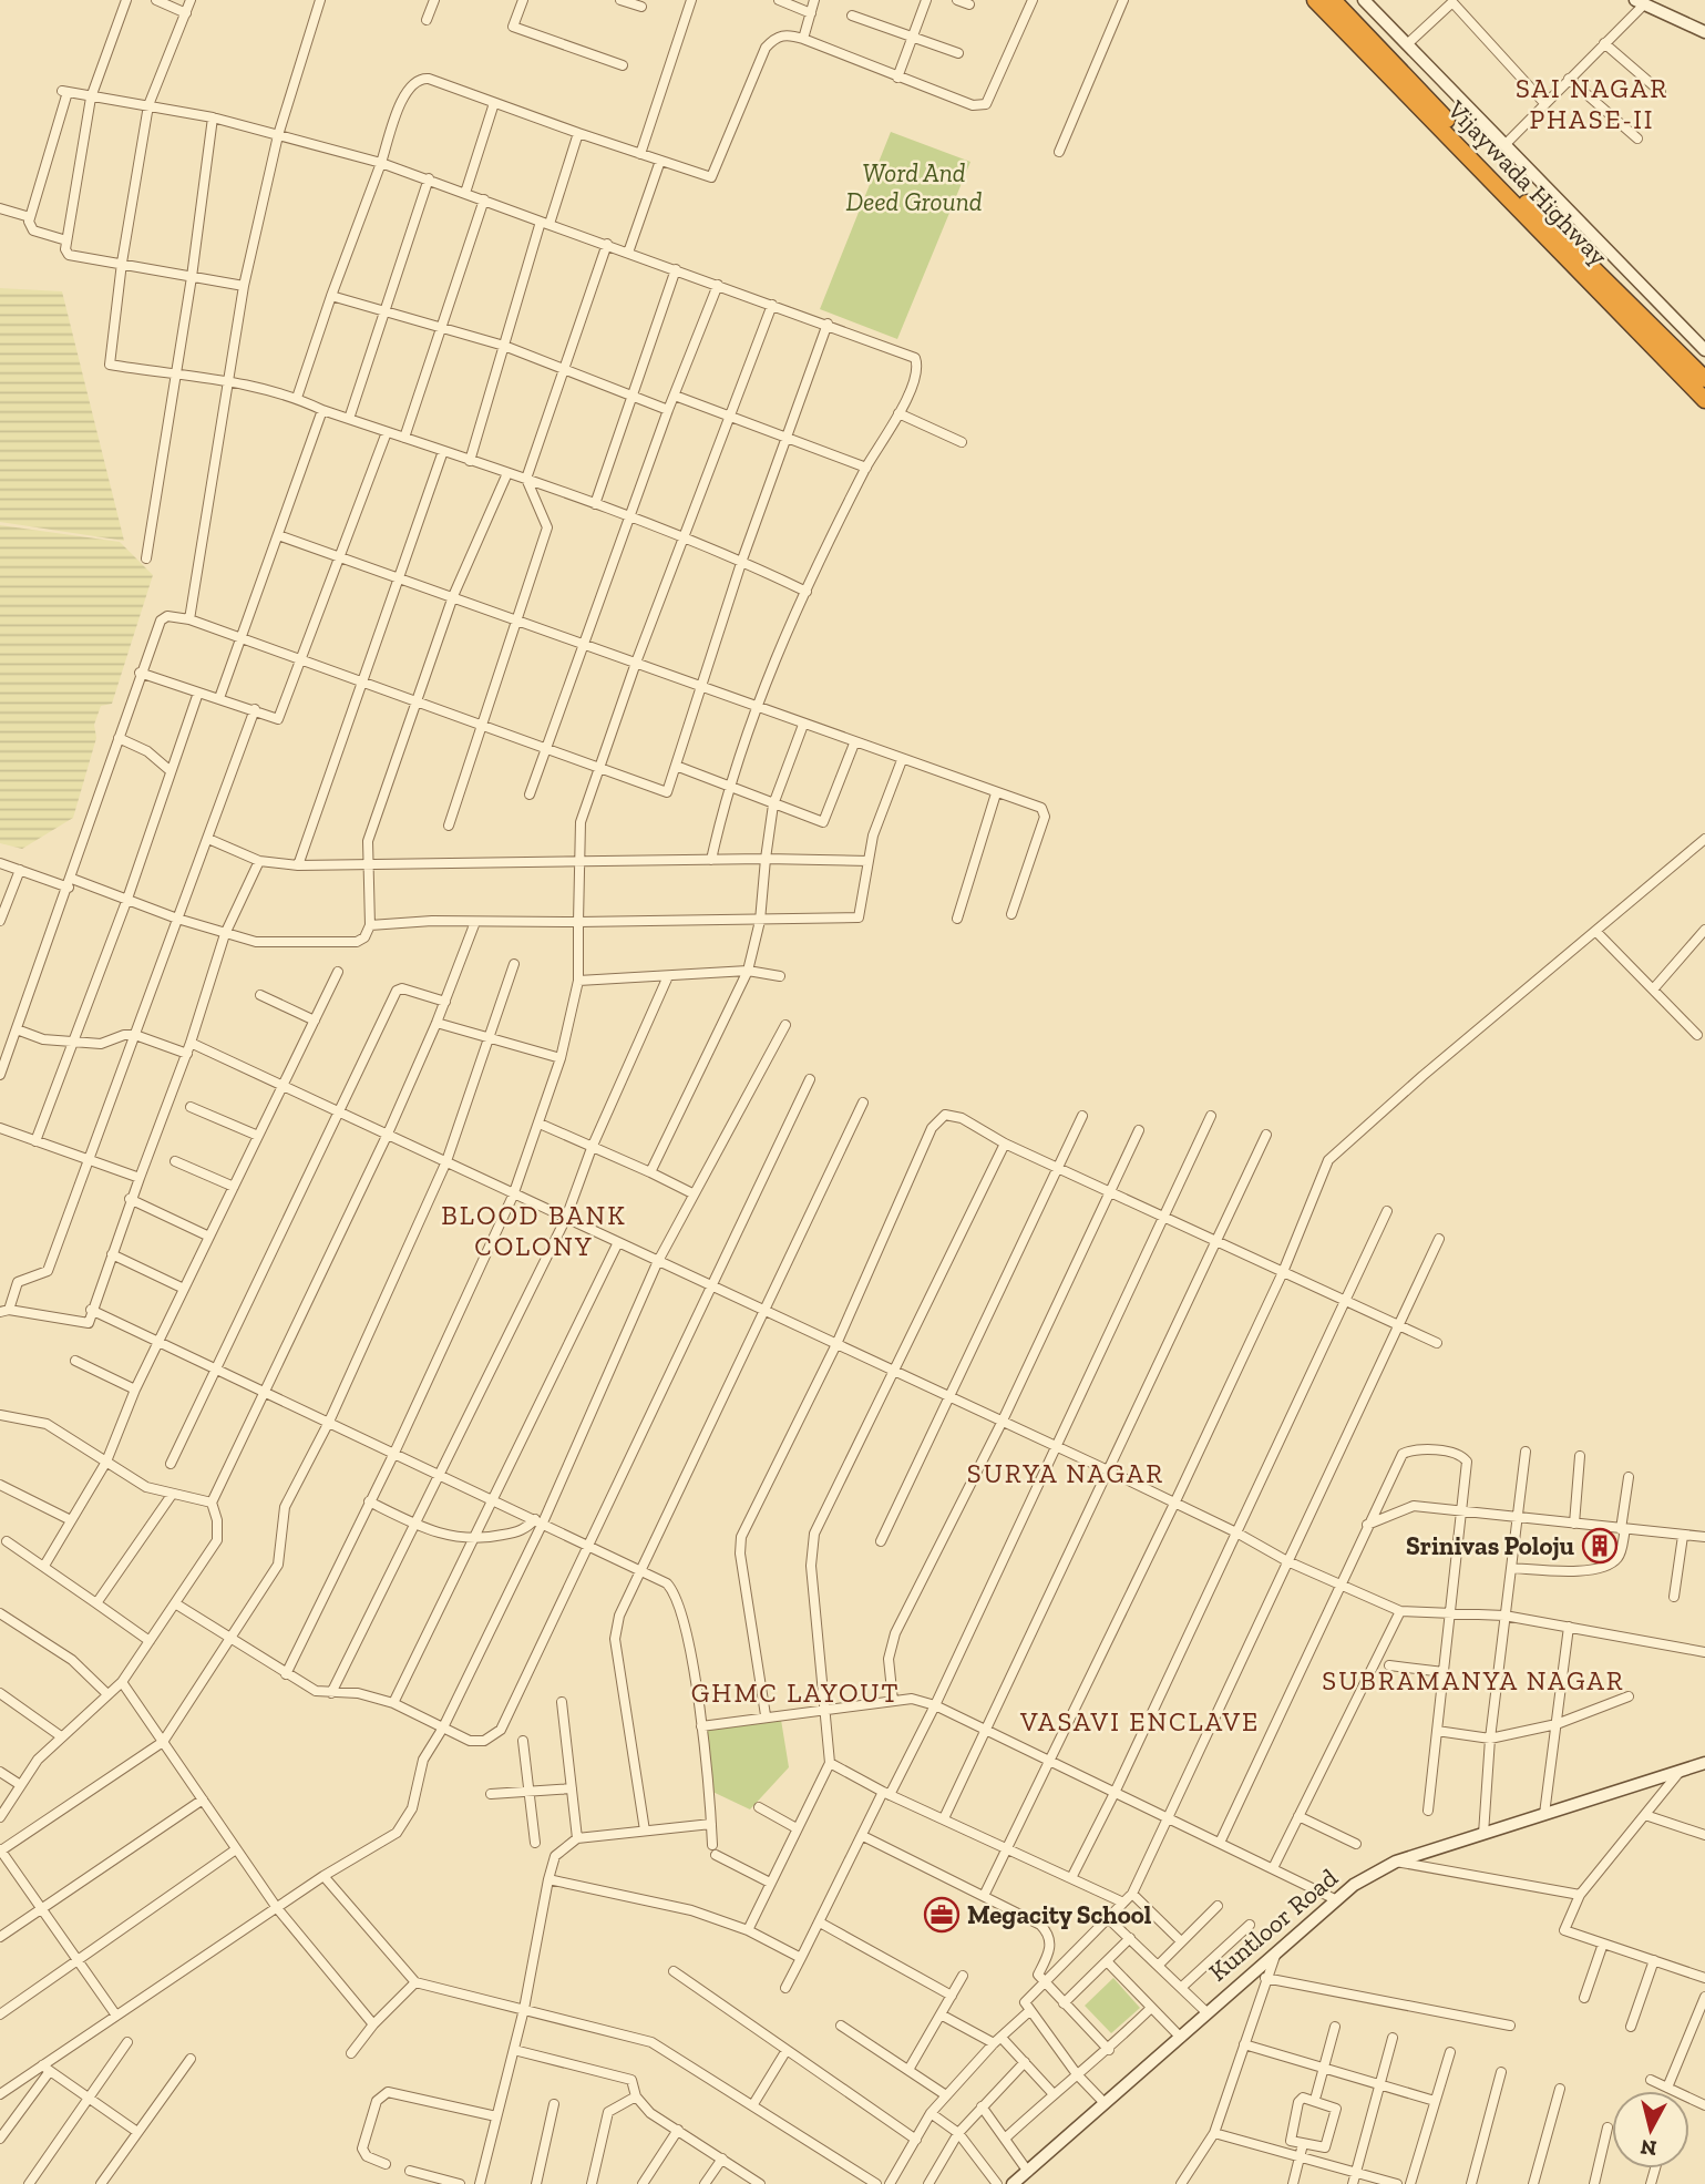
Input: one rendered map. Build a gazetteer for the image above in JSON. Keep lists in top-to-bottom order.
{
  "streets": {
    "highway": ["Vijaywada Highway"],
    "street": ["Kuntloor Road"]
  },
  "districts": [
    "SAI NAGAR PHASE-II",
    "BLOOD BANK COLONY",
    "SURYA NAGAR",
    "SUBRAMANYA NAGAR",
    "GHMC LAYOUT",
    "VASAVI ENCLAVE"
  ],
  "parks": ["Word And Deed Ground"],
  "places": {
    "building": ["Srinivas Poloju"],
    "office": ["Megacity School"]
  },
  "north": "bottom"
}
